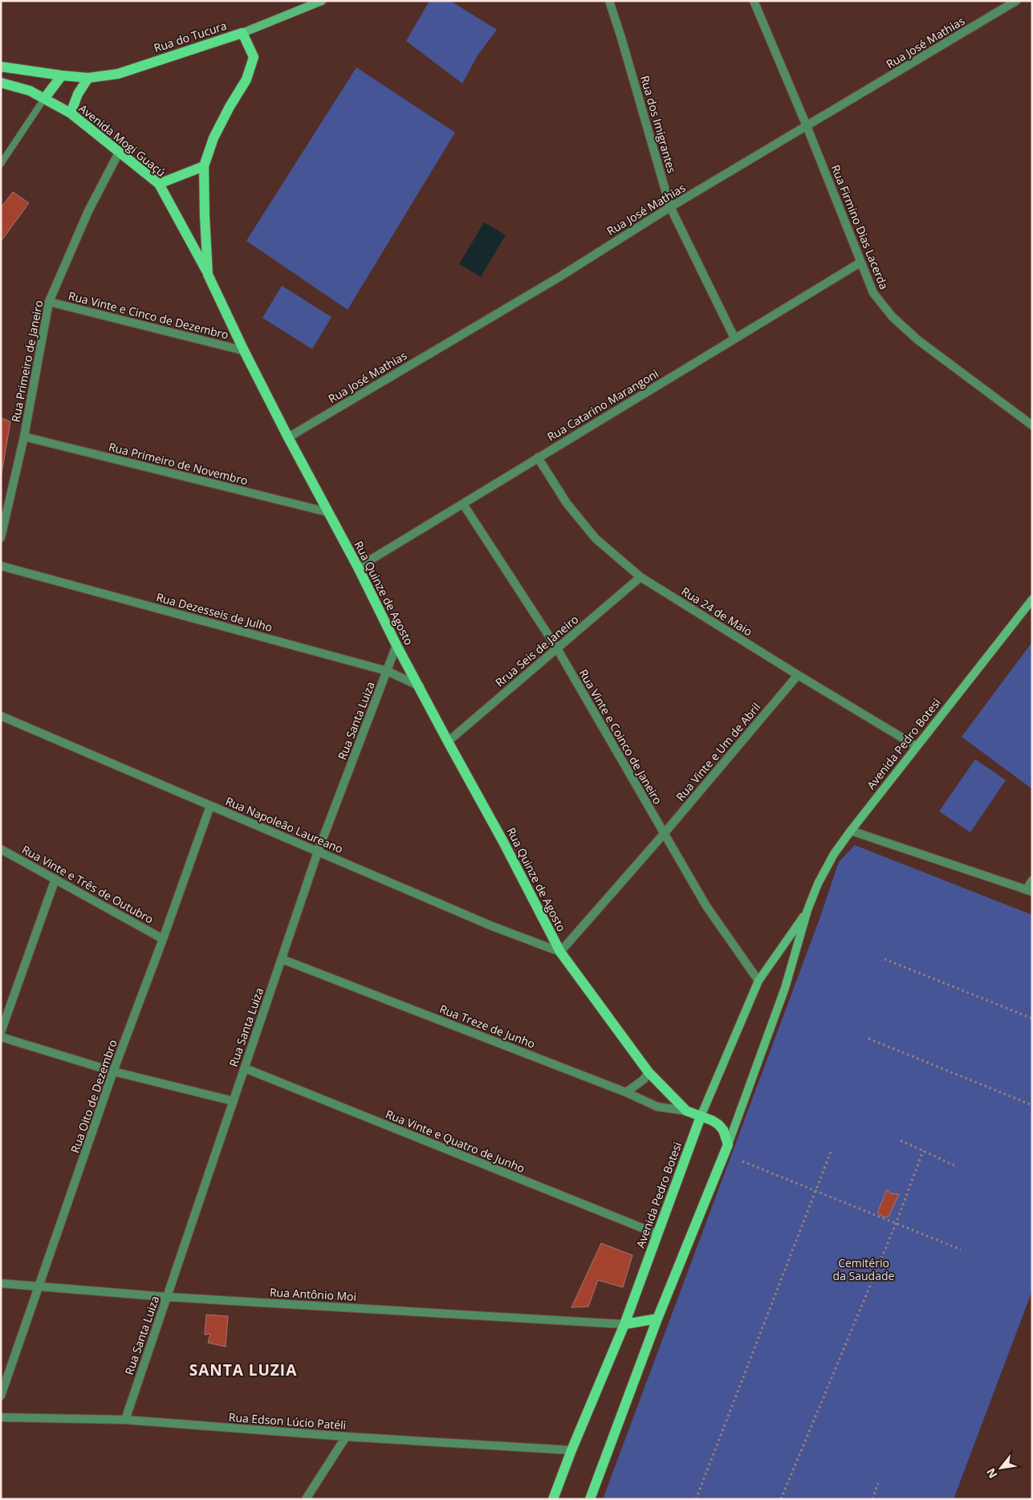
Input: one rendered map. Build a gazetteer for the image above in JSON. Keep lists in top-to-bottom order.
{
  "streets": {
    "main road": [
      "Rua do Tucura",
      "Avenida Mogi Guaçú",
      "Rua Quinze de Agosto",
      "Avenida Pedro Botesi"
    ],
    "street": [
      "Rua José Mathias",
      "Rua dos Imigrantes",
      "Rua Firmino Dias Lacerda",
      "Rua Vinte e Cinco de Dezembro",
      "Rua Primeiro de Janeiro",
      "Rua Catarino Marangoni",
      "Rua Primeiro de Novembro",
      "Rua 24 de Maio",
      "Rua Dezesseis de Julho",
      "Rrua Seis de Janeiro",
      "Rua Santa Luiza",
      "Rua Vinte e Coinco de Janeiro",
      "Rua Vinte e Um de Abril",
      "Rua Napoleão Laureano",
      "Rua Vinte e Três de Outubro",
      "Rua Treze de Junho",
      "Rua Oito de Dezembro",
      "Rua Vinte e Quatro de Junho",
      "Rua Antônio Moi",
      "Rua Edson Lúcio Patéli"
    ]
  },
  "crossings": [
    ["Rua do Tucura", "Rua Quinze de Agosto"],
    ["Rua José Mathias", "Rua dos Imigrantes"],
    ["Rua José Mathias", "Rua Firmino Dias Lacerda"],
    ["Rua José Mathias", "Rua Quinze de Agosto"],
    ["Rua dos Imigrantes", "Rua Catarino Marangoni"],
    ["Avenida Mogi Guaçú", "Rua Primeiro de Janeiro"],
    ["Avenida Mogi Guaçú", "Rua Quinze de Agosto"],
    ["Rua Firmino Dias Lacerda", "Rua Catarino Marangoni"],
    ["Rua Vinte e Cinco de Dezembro", "Rua Primeiro de Janeiro"],
    ["Rua Vinte e Cinco de Dezembro", "Rua Quinze de Agosto"],
    ["Rua Primeiro de Janeiro", "Rua Primeiro de Novembro"],
    ["Rua Catarino Marangoni", "Rua Quinze de Agosto"],
    ["Rua Catarino Marangoni", "Rua 24 de Maio"],
    ["Rua Catarino Marangoni", "Rua Vinte e Coinco de Janeiro"],
    ["Rua Primeiro de Novembro", "Rua Quinze de Agosto"],
    ["Rua Quinze de Agosto", "Rua Dezesseis de Julho"],
    ["Rua Quinze de Agosto", "Rrua Seis de Janeiro"],
    ["Rua Quinze de Agosto", "Rua Santa Luiza"],
    ["Rua Quinze de Agosto", "Avenida Pedro Botesi"],
    ["Rua Quinze de Agosto", "Rua Vinte e Um de Abril"],
    ["Rua Quinze de Agosto", "Rua Napoleão Laureano"],
    ["Rua Quinze de Agosto", "Rua Treze de Junho"],
    ["Rua 24 de Maio", "Rrua Seis de Janeiro"],
    ["Rua 24 de Maio", "Avenida Pedro Botesi"],
    ["Rua 24 de Maio", "Rua Vinte e Um de Abril"],
    ["Rua Dezesseis de Julho", "Rua Santa Luiza"],
    ["Rrua Seis de Janeiro", "Rua Vinte e Coinco de Janeiro"],
    ["Rua Santa Luiza", "Rua Napoleão Laureano"],
    ["Rua Santa Luiza", "Rua Treze de Junho"],
    ["Rua Santa Luiza", "Rua Vinte e Quatro de Junho"],
    ["Rua Santa Luiza", "Rua Antônio Moi"],
    ["Rua Santa Luiza", "Rua Edson Lúcio Patéli"],
    ["Rua Vinte e Coinco de Janeiro", "Avenida Pedro Botesi"],
    ["Rua Vinte e Coinco de Janeiro", "Rua Vinte e Um de Abril"],
    ["Avenida Pedro Botesi", "Rua Vinte e Quatro de Junho"],
    ["Avenida Pedro Botesi", "Rua Antônio Moi"],
    ["Avenida Pedro Botesi", "Rua Edson Lúcio Patéli"],
    ["Rua Vinte e Um de Abril", "Rua Napoleão Laureano"],
    ["Rua Napoleão Laureano", "Rua Oito de Dezembro"],
    ["Rua Vinte e Três de Outubro", "Rua Oito de Dezembro"],
    ["Rua Oito de Dezembro", "Rua Antônio Moi"]
  ],
  "districts": ["SANTA LUZIA"],
  "parks": ["Cemitério da Saudade"],
  "north": "bottom left"
}
